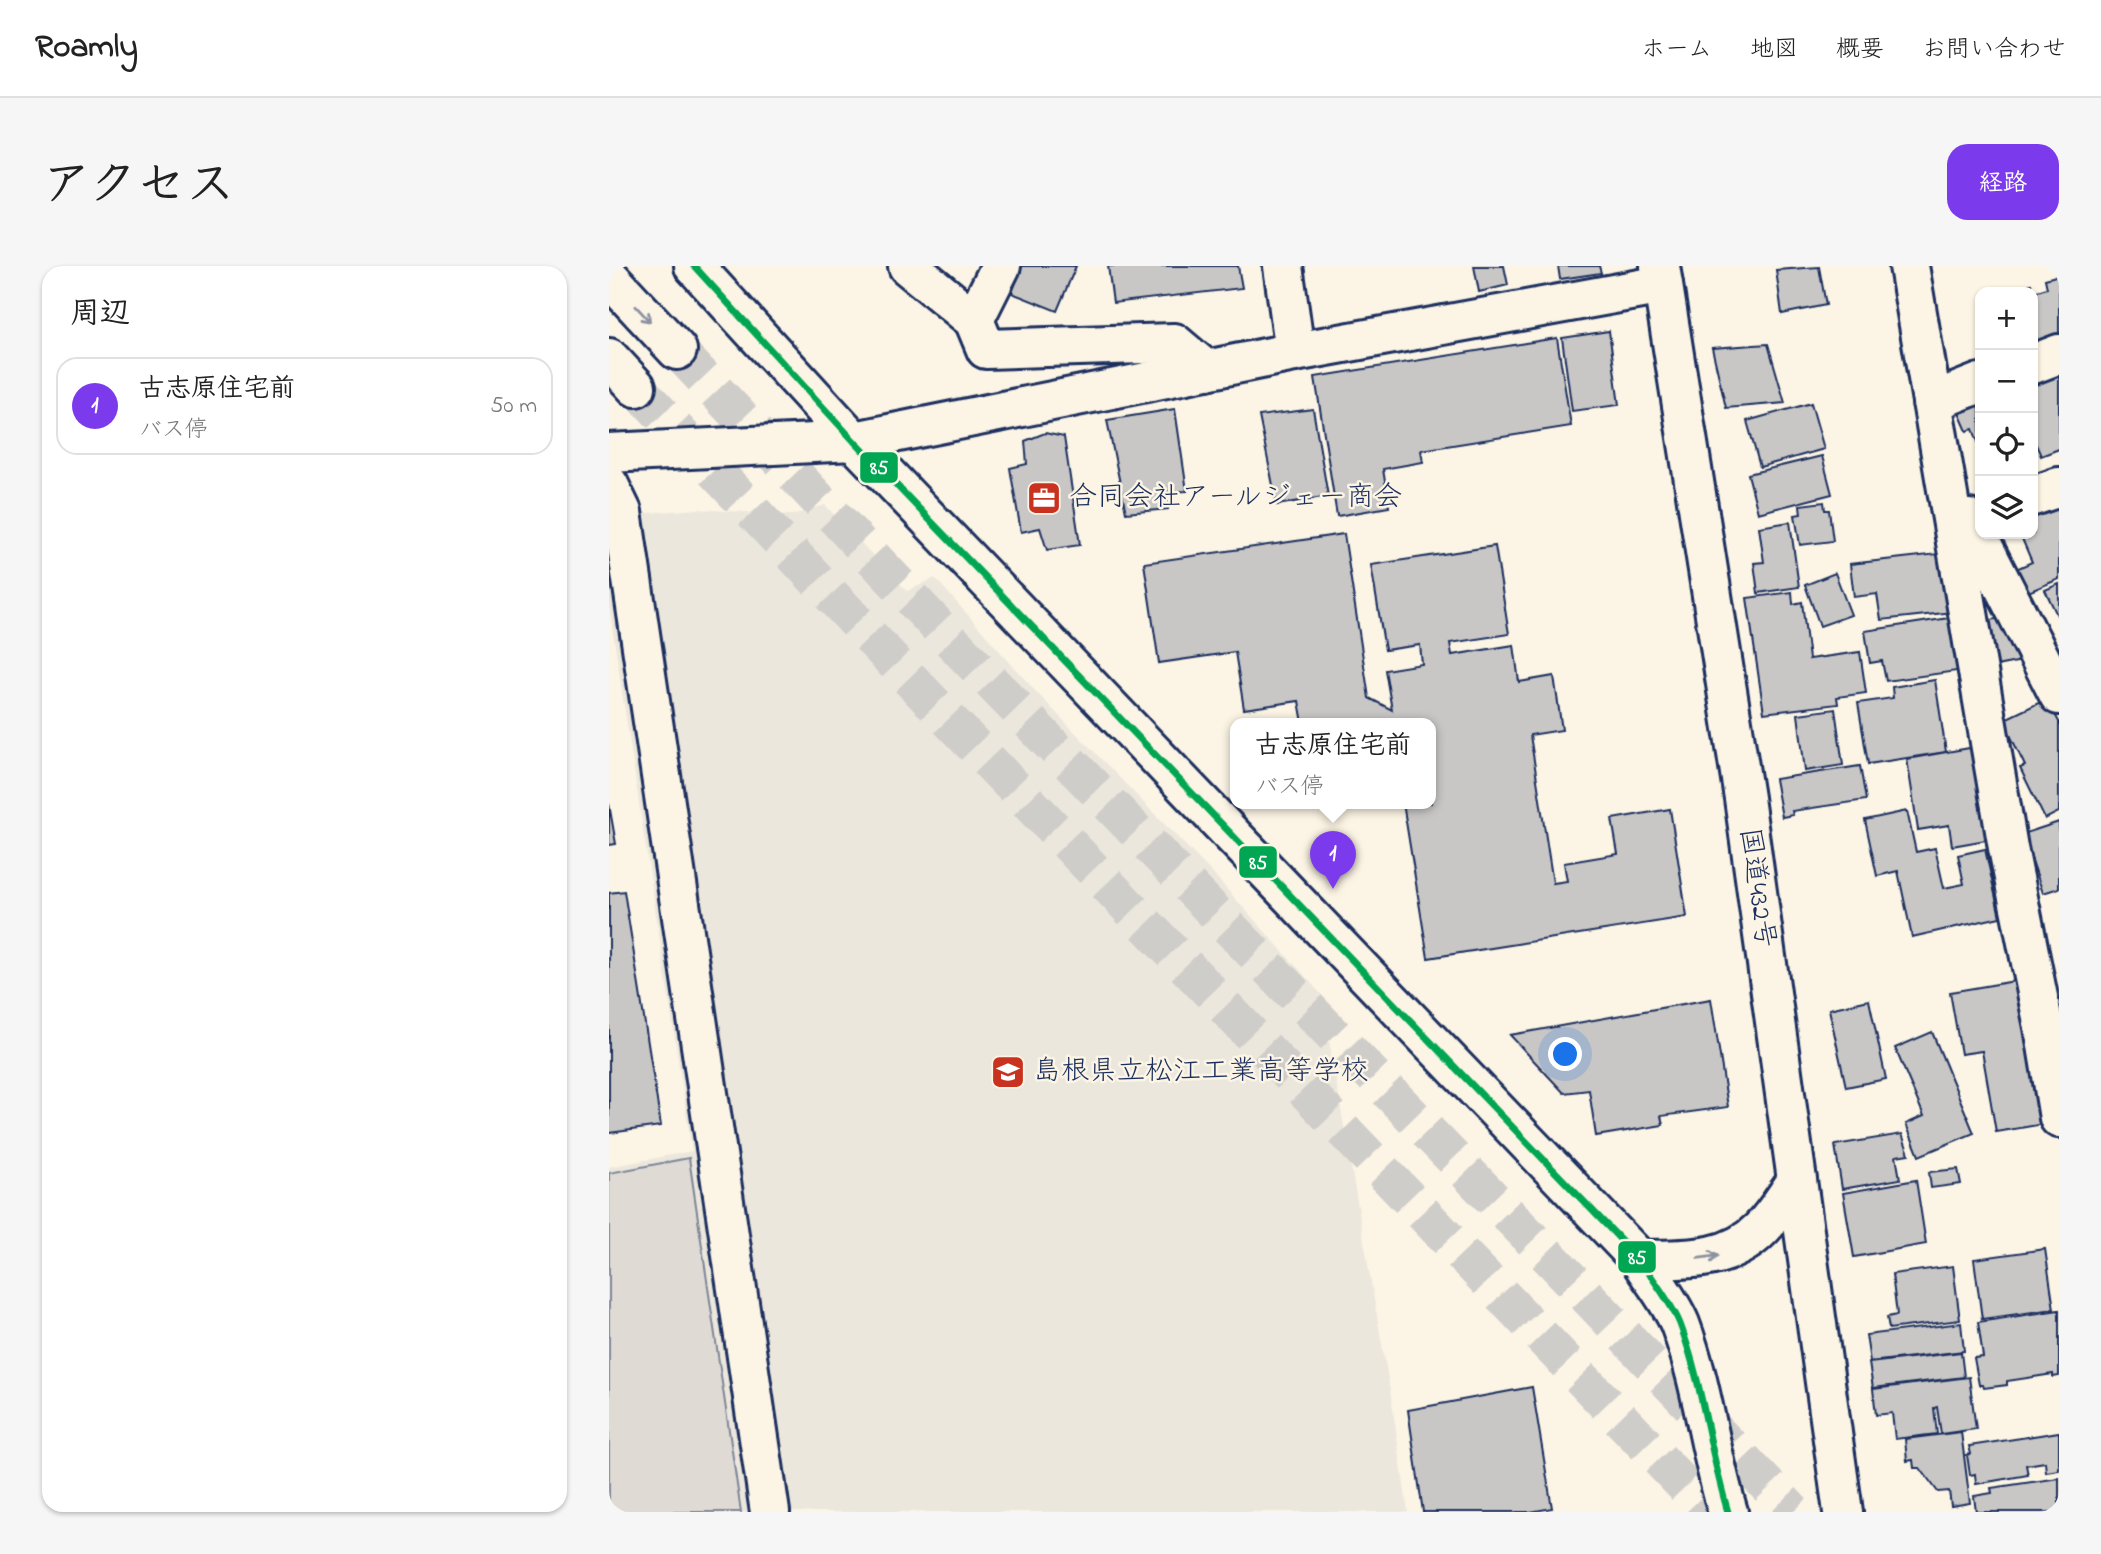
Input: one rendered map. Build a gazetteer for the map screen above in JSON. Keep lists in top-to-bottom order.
{
  "streets": {
    "main road": ["国道432号"]
  },
  "places": {
    "office": ["合同会社アールジェー商会"],
    "school or university": ["島根県立松江工業高等学校"]
  },
  "lines": ["transit line 85"],
  "page": {
    "header": "Roamly",
    "nav": [
      "ホーム",
      "地図",
      "概要",
      "お問い合わせ"
    ],
    "title": "アクセス",
    "buttons": "経路",
    "heading": "周辺",
    "map_buttons": ["+", "−"],
    "list": [
      {
        "mark": "1",
        "name": "古志原住宅前",
        "note": "バス停",
        "value": "50 m"
      }
    ],
    "popup": ["古志原住宅前", "バス停"],
    "pins": "1"
  }
}
